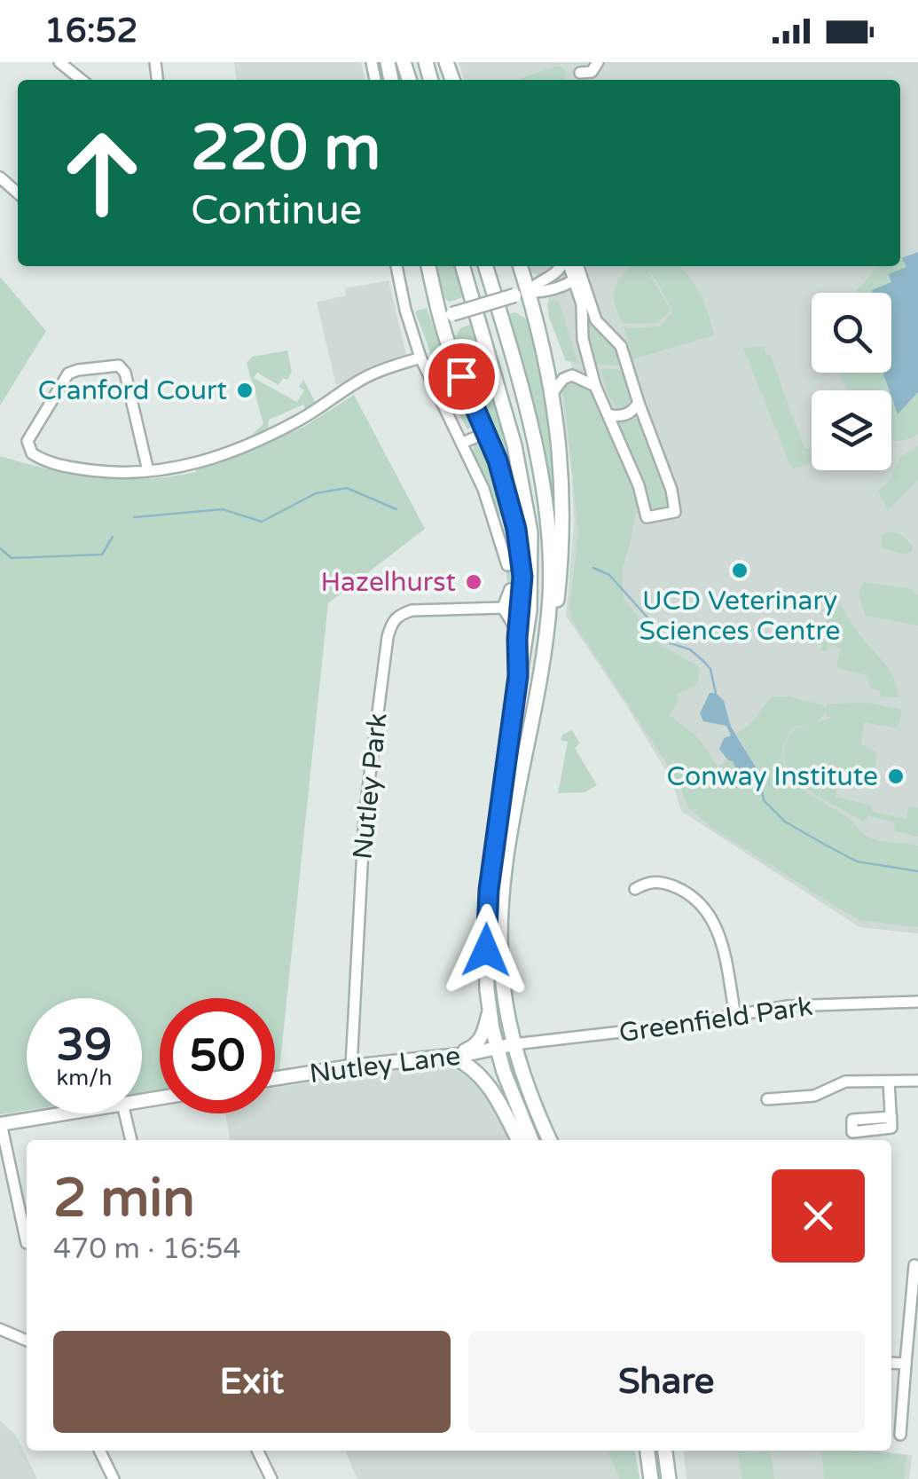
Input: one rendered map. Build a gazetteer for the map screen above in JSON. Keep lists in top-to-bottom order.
{
  "streets": {
    "street": ["Nutley Park", "Greenfield Park", "Nutley Lane"]
  },
  "crossings": [
    ["Nutley Park", "Nutley Lane"],
    ["Greenfield Park", "Nutley Lane"]
  ],
  "places": [
    "Cranford Court",
    "UCD Veterinary Sciences Centre",
    "Hazelhurst",
    "Conway Institute"
  ],
  "page": {
    "status": "16:52",
    "turn": ["220 m", "Continue"],
    "speed": "39 km/h",
    "limit": "50",
    "heading": ["2 min", "470 m · 16:54"],
    "buttons": ["Exit", "Share"]
  }
}
